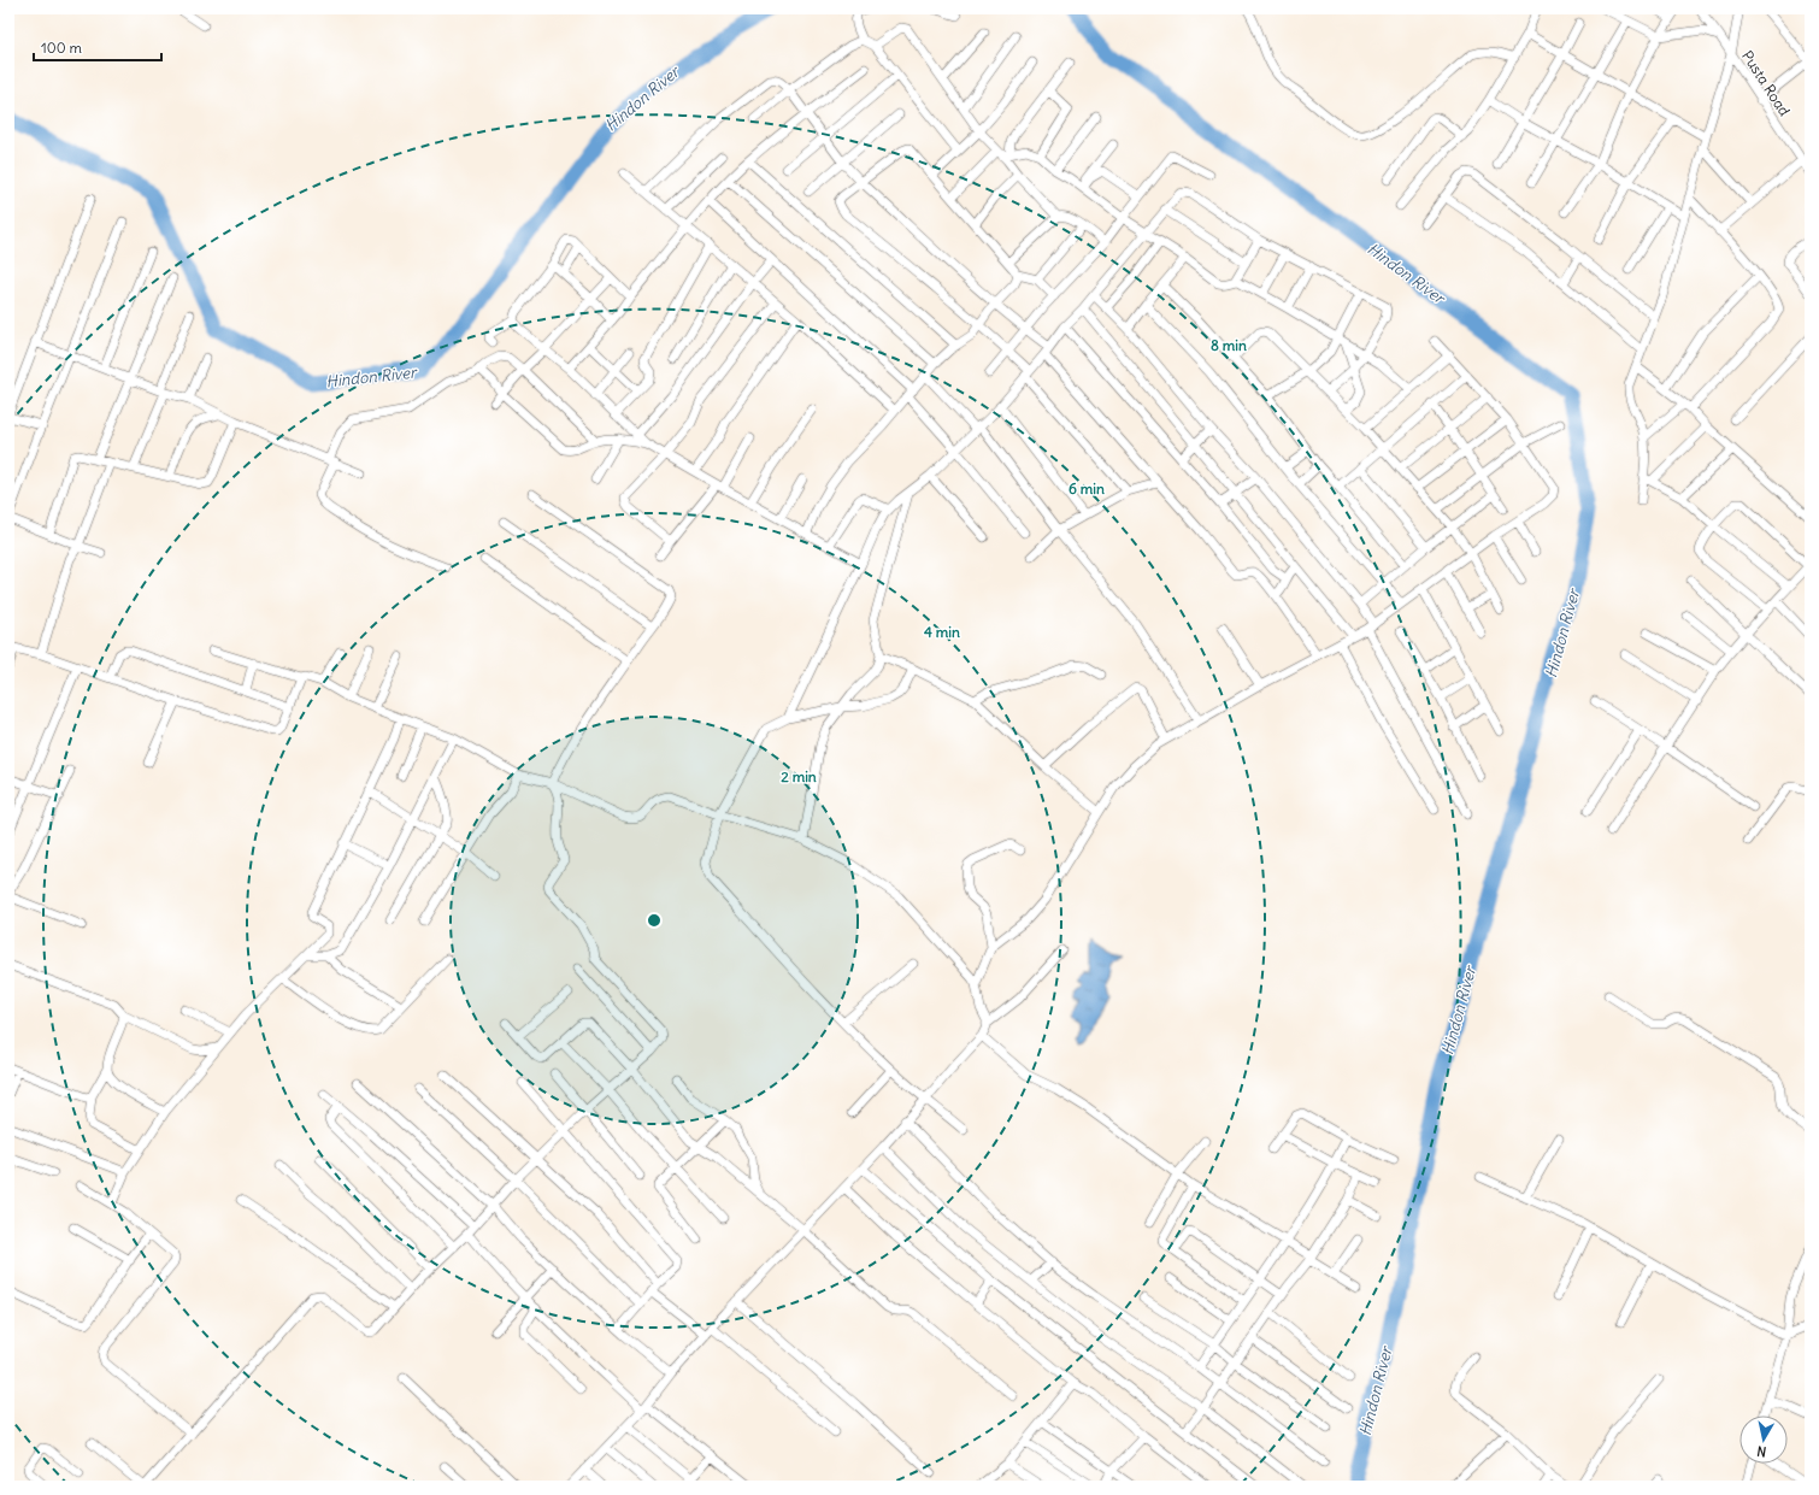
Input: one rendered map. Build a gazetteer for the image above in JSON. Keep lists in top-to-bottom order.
{
  "streets": {
    "street": ["Pusta Road"]
  },
  "water": ["Hindon River"],
  "scale_bar": "100 m",
  "north": "bottom",
  "rings": [
    "8 min",
    "6 min",
    "4 min",
    "2 min"
  ]
}
